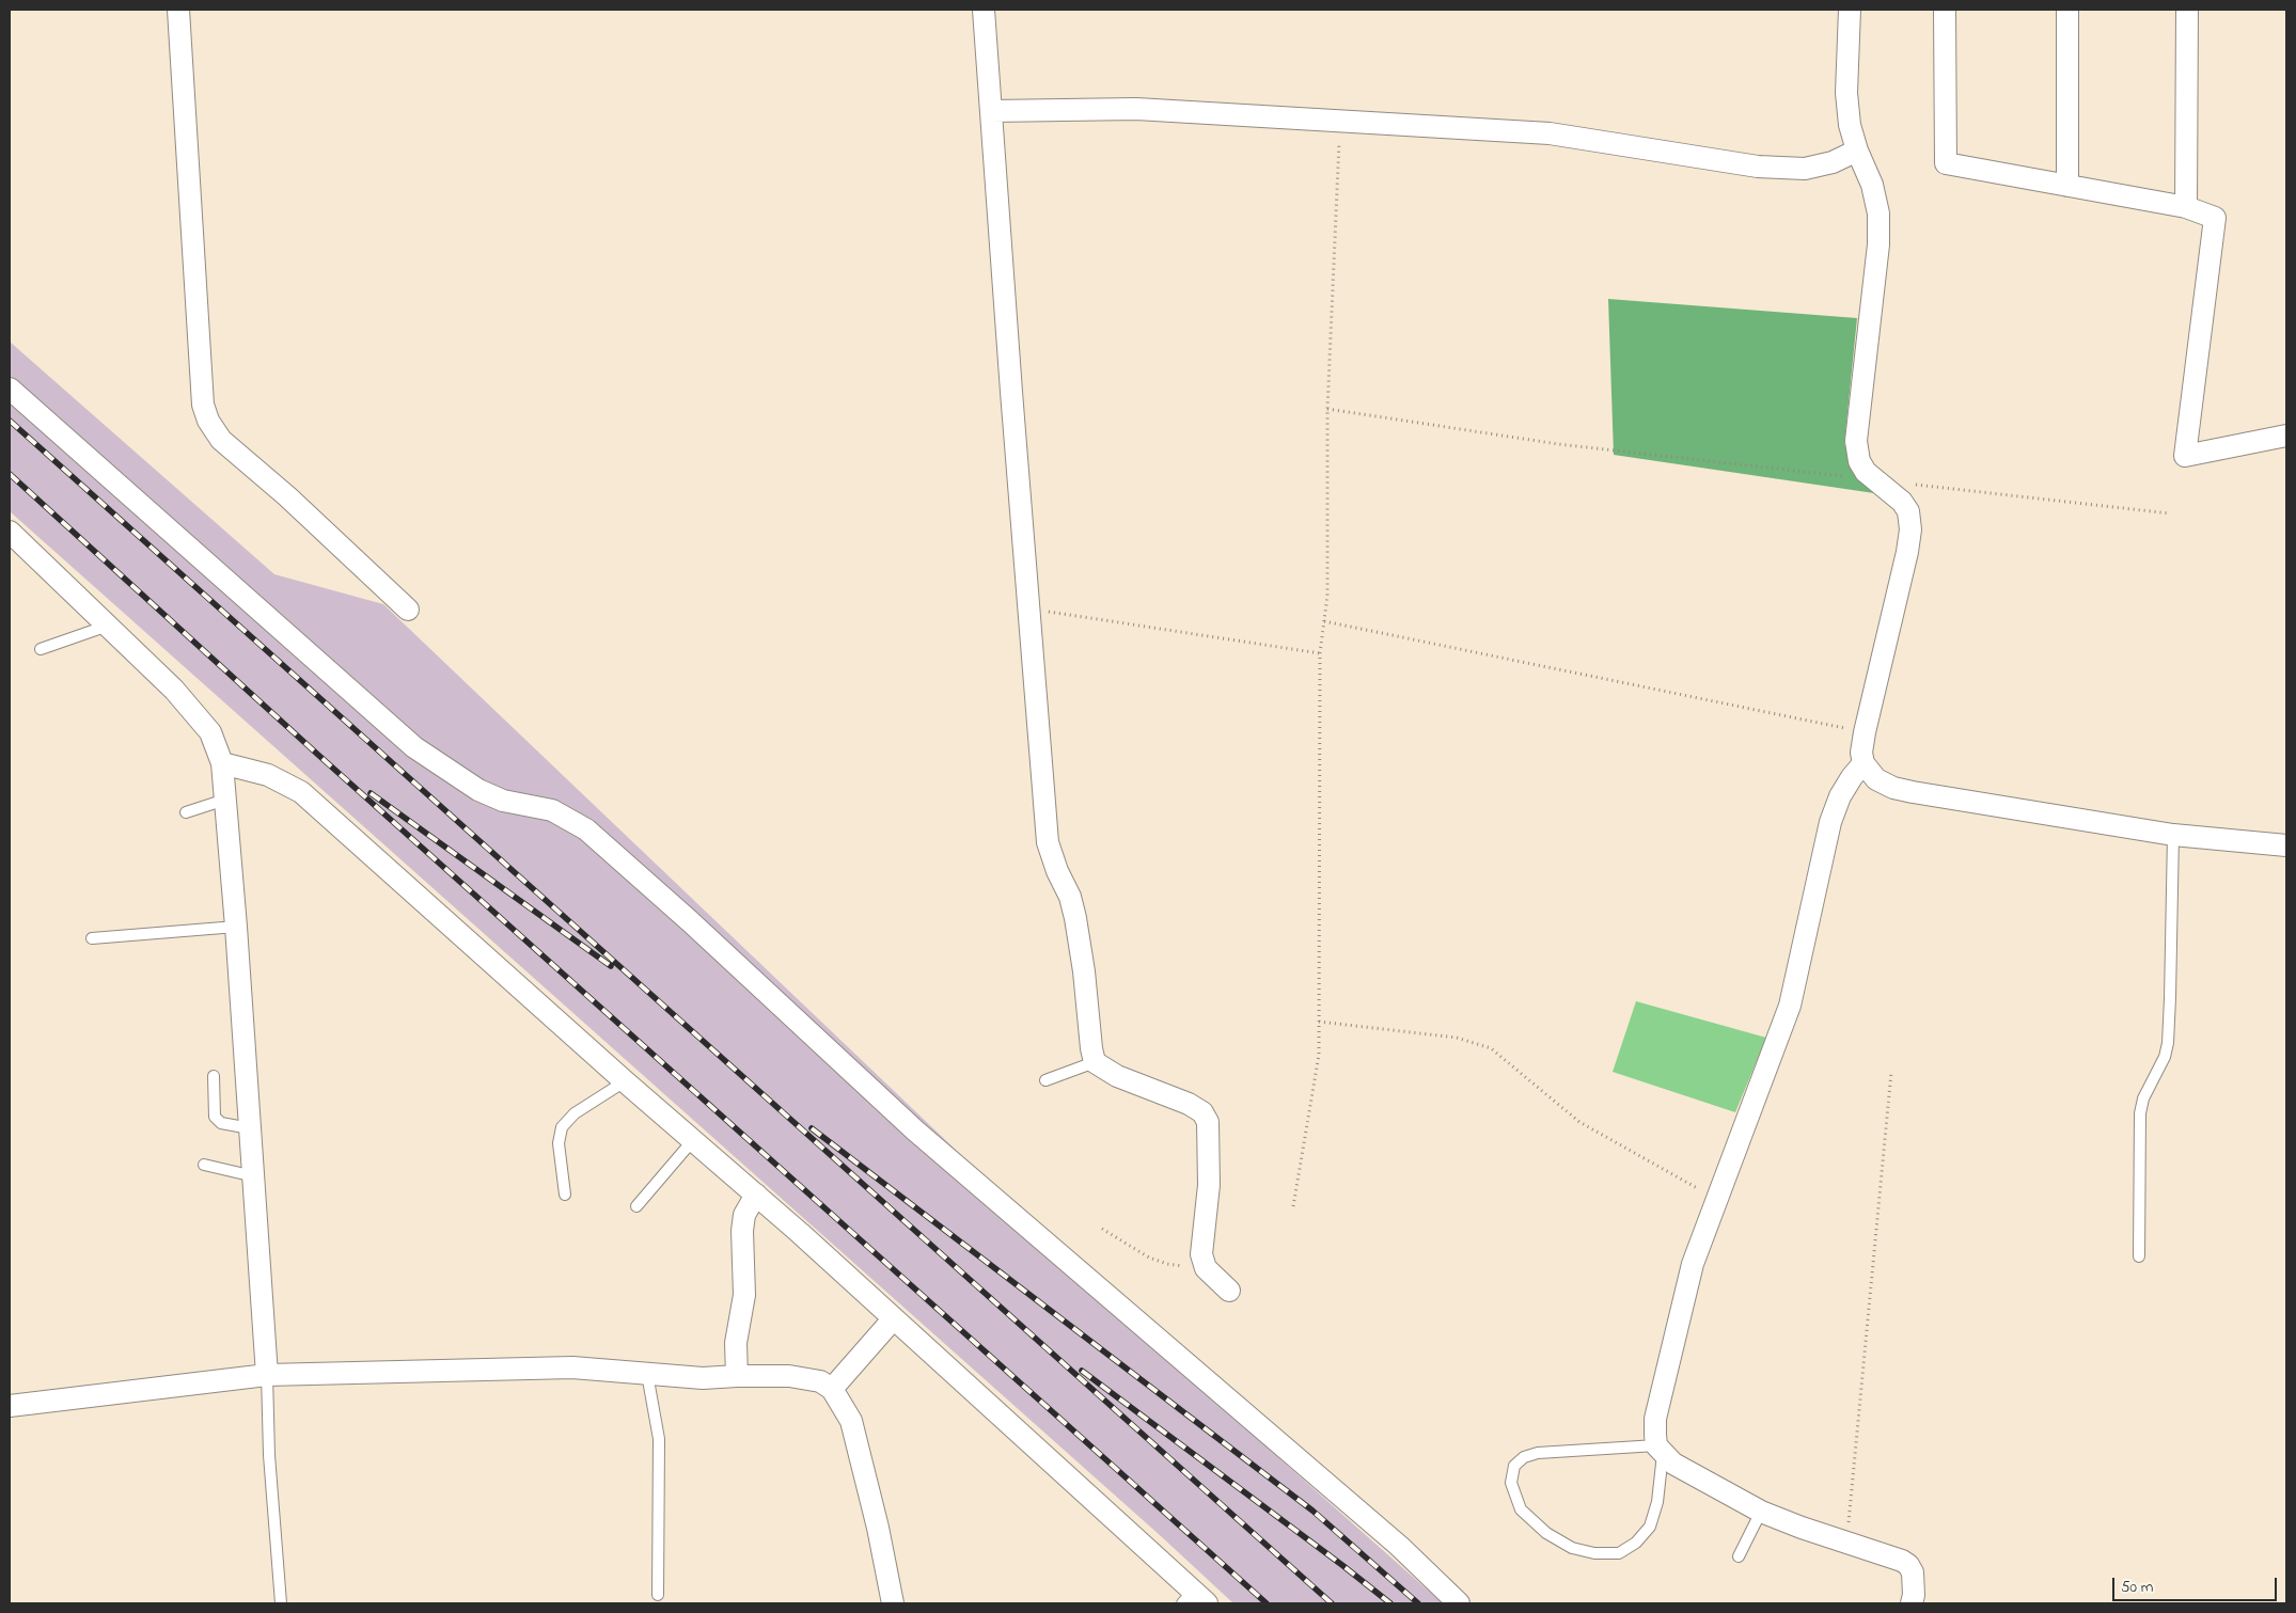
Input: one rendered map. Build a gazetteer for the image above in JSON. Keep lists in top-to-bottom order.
{
  "scale_bar": "50 m"
}
